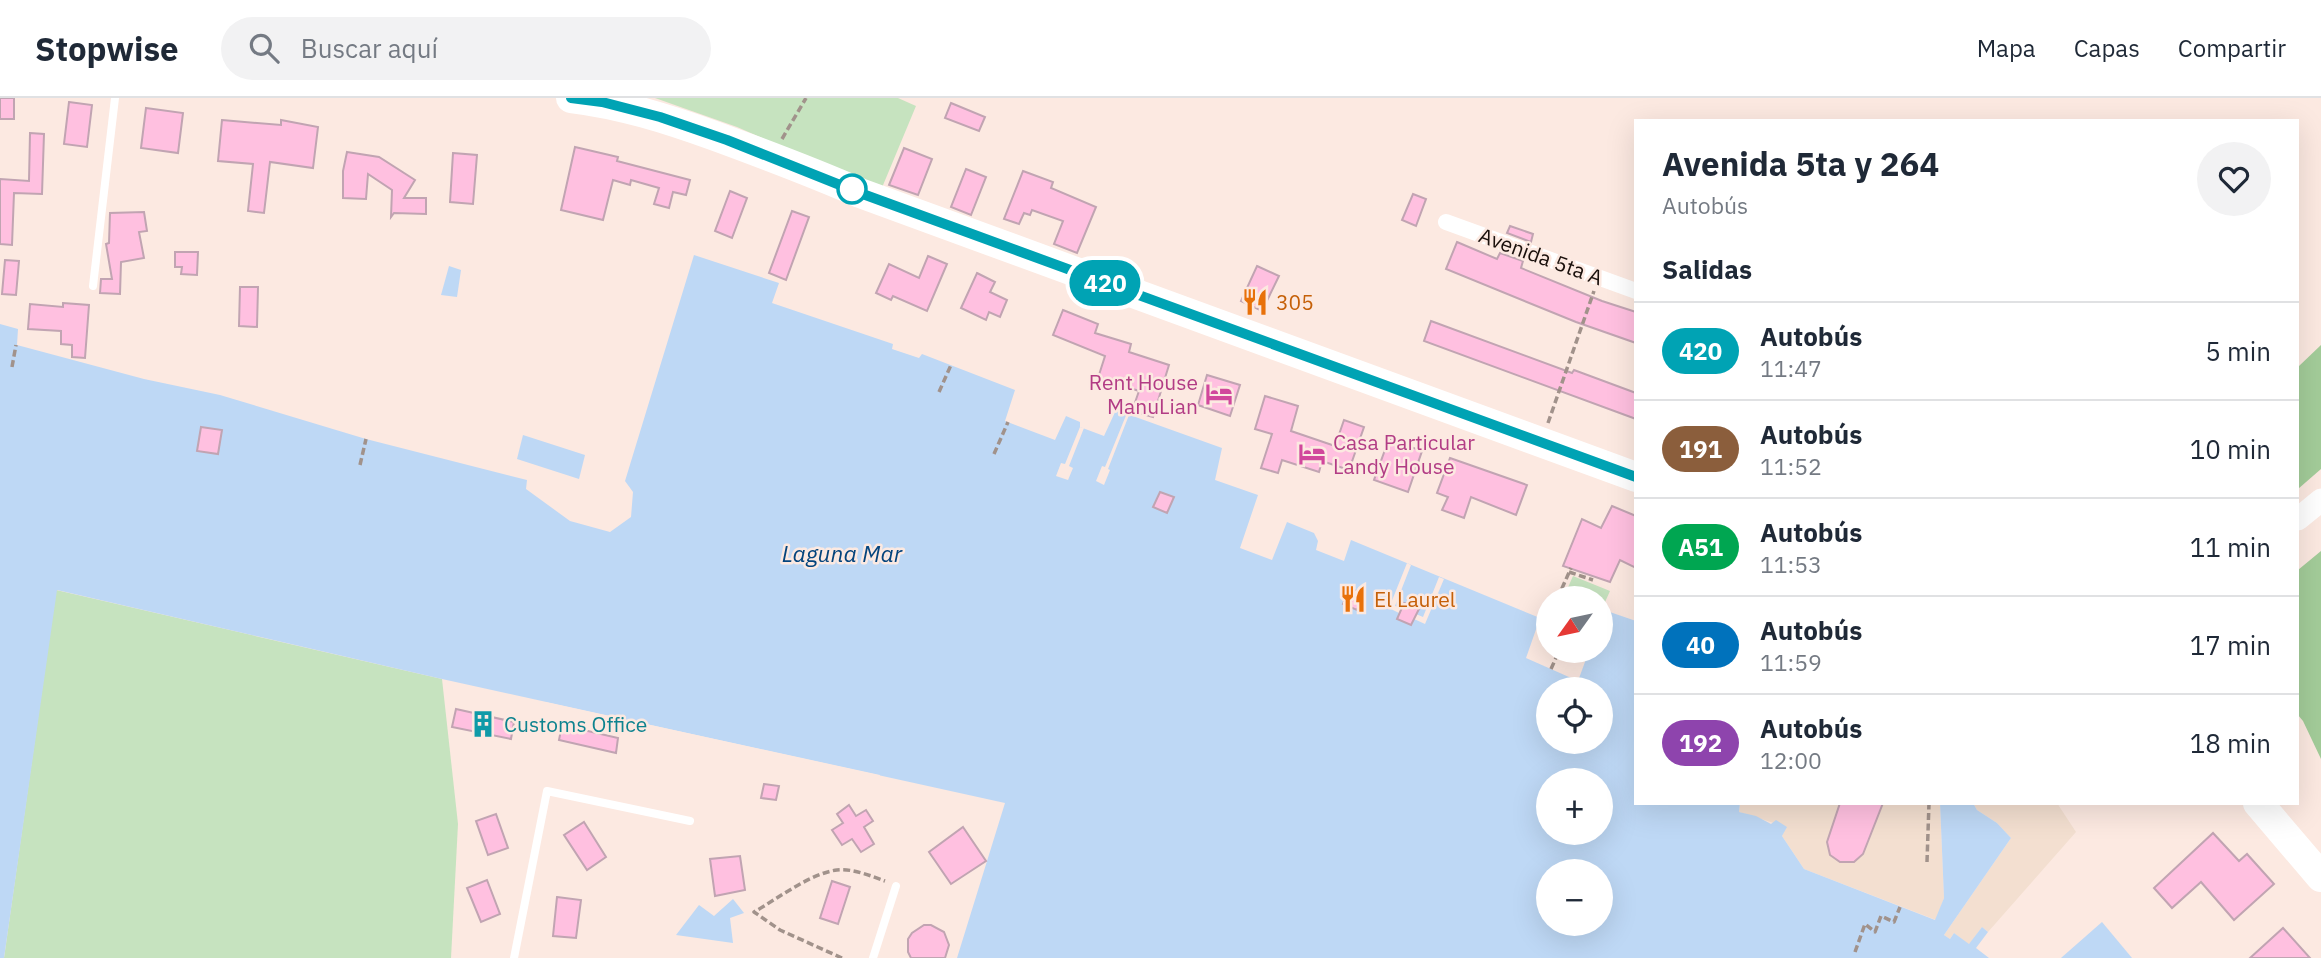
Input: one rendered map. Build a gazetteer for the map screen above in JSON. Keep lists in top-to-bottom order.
{
  "streets": {
    "street": ["Avenida 5ta A"]
  },
  "water": ["Laguna Mar"],
  "places": {
    "restaurant": ["305", "El Laurel"],
    "hotel": ["Rent House ManuLian", "Casa Particular Landy House"],
    "building": ["Customs Office"]
  },
  "lines": ["bus line 420"],
  "north": "bottom left",
  "page": {
    "header": "Stopwise",
    "search": "Buscar aquí",
    "nav": ["Mapa", "Capas", "Compartir"],
    "on_map": "420",
    "heading": [
      ["Avenida 5ta y 264", "Autobús"],
      "Salidas"
    ],
    "list": [
      {
        "mark": "420",
        "name": "Autobús",
        "note": "11:47",
        "value": "5 min"
      },
      {
        "mark": "191",
        "name": "Autobús",
        "note": "11:52",
        "value": "10 min"
      },
      {
        "mark": "A51",
        "name": "Autobús",
        "note": "11:53",
        "value": "11 min"
      },
      {
        "mark": "40",
        "name": "Autobús",
        "note": "11:59",
        "value": "17 min"
      },
      {
        "mark": "192",
        "name": "Autobús",
        "note": "12:00",
        "value": "18 min"
      }
    ],
    "map_buttons": ["+", "−"]
  }
}
